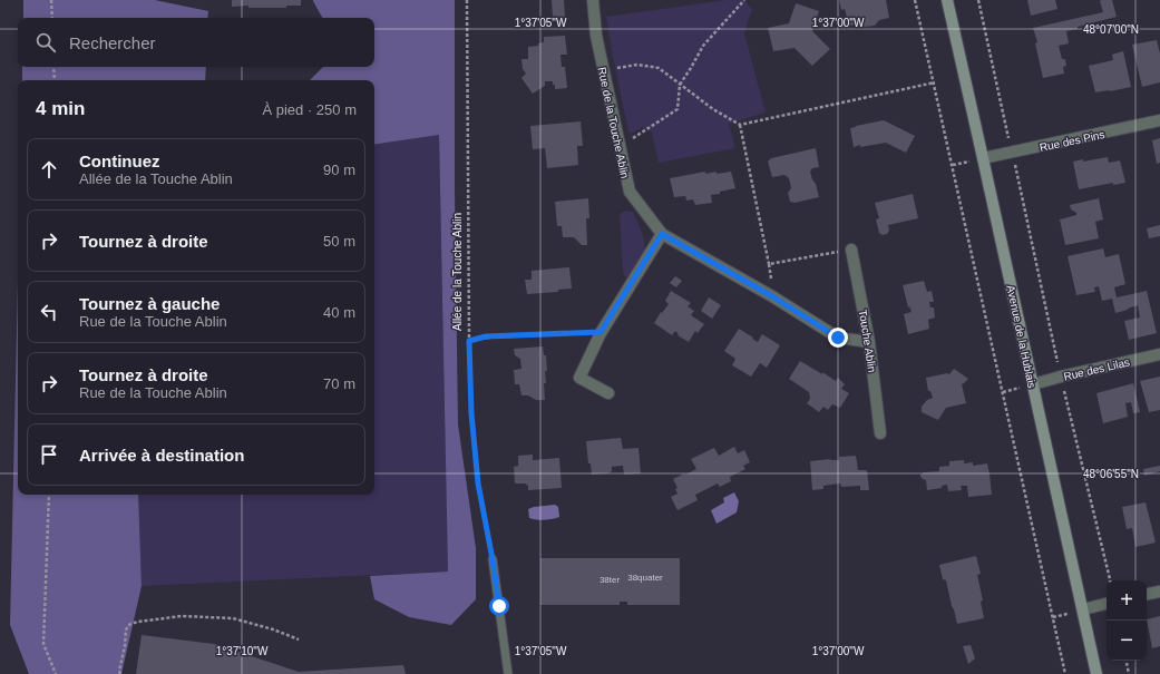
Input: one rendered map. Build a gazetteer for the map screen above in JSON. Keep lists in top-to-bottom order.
{
  "streets": {
    "street": [
      "Rue de la Touche Ablin",
      "Rue des Pins",
      "Avenue de la Hublais",
      "Touche Ablin",
      "Rue des Lilas"
    ],
    "path": ["Allée de la Touche Ablin"]
  },
  "crossings": [
    ["Rue de la Touche Ablin", "Touche Ablin"],
    ["Rue des Pins", "Avenue de la Hublais"],
    ["Avenue de la Hublais", "Rue des Lilas"]
  ],
  "house_numbers": ["38quater", "38ter"],
  "page": {
    "search": "Rechercher",
    "heading": ["4 min", "À pied · 250 m"],
    "list": [
      ["Continuez", "Allée de la Touche Ablin", "90 m"],
      ["Tournez à droite", "50 m"],
      ["Tournez à gauche", "Rue de la Touche Ablin", "40 m"],
      ["Tournez à droite", "Rue de la Touche Ablin", "70 m"],
      "Arrivée à destination"
    ],
    "map_buttons": ["+", "−"]
  },
  "coordinates": [
    "1°37'05\"W",
    "1°37'00\"W",
    "48°07'00\"N",
    "48°06'55\"N",
    "1°37'10\"W"
  ]
}
